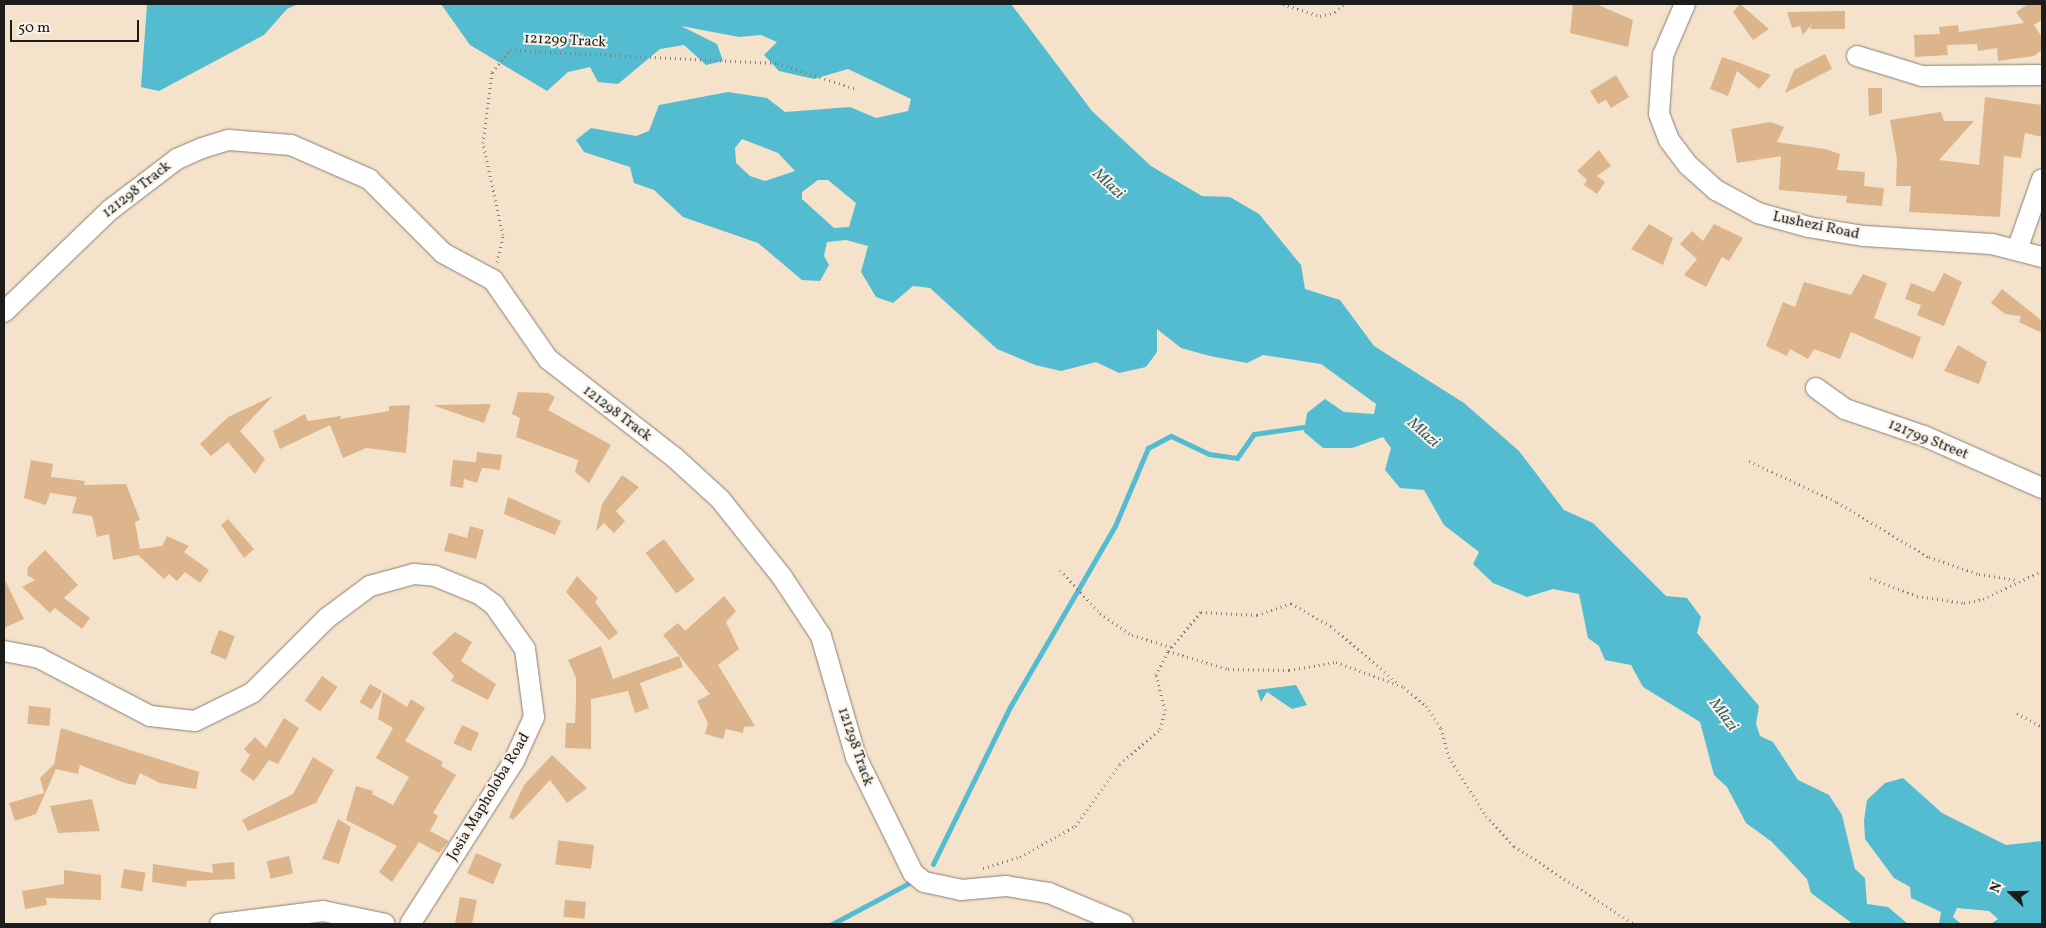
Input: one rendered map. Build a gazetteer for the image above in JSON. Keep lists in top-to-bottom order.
{
  "streets": {
    "street": [
      "121298 Track",
      "Lushezi Road",
      "121799 Street",
      "Josia Mapholoba Road"
    ],
    "path": ["121299 Track"]
  },
  "crossings": [
    ["121299 Track", "121298 Track"]
  ],
  "water": ["Mlazi"],
  "scale_bar": "50 m",
  "north": "left"
}
